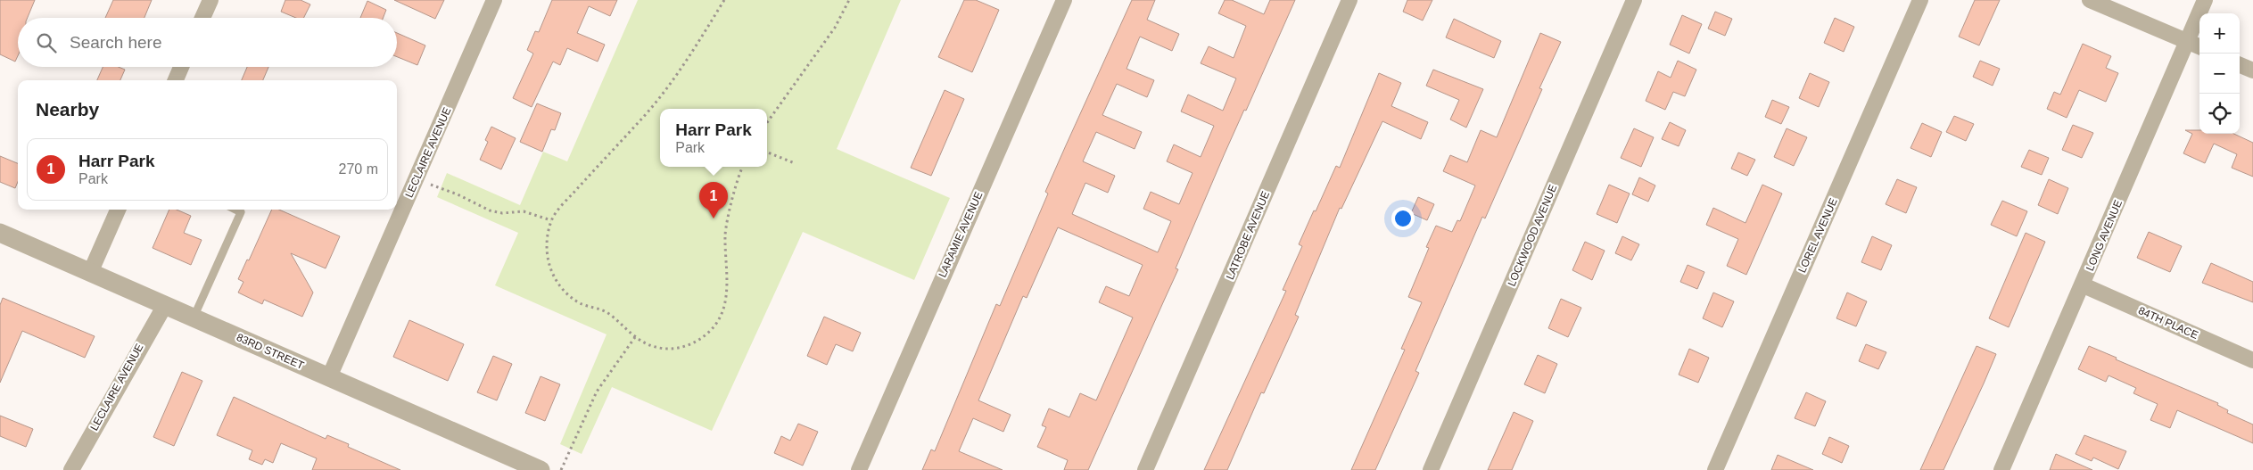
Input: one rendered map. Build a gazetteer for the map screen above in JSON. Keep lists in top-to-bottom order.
{
  "streets": {
    "street": [
      "LECLAIRE AVENUE",
      "LARAMIE AVENUE",
      "LATROBE AVENUE",
      "LOCKWOOD AVENUE",
      "LOREL AVENUE",
      "LONG AVENUE",
      "84TH PLACE",
      "83RD STREET"
    ]
  },
  "crossings": [
    ["LECLAIRE AVENUE", "83RD STREET"],
    ["LONG AVENUE", "84TH PLACE"]
  ],
  "page": {
    "map_buttons": ["+", "−"],
    "search": "Search here",
    "heading": "Nearby",
    "popup": ["Harr Park", "Park"],
    "list": [
      {
        "mark": "1",
        "name": "Harr Park",
        "note": "Park",
        "value": "270 m"
      }
    ],
    "pins": "1"
  }
}
